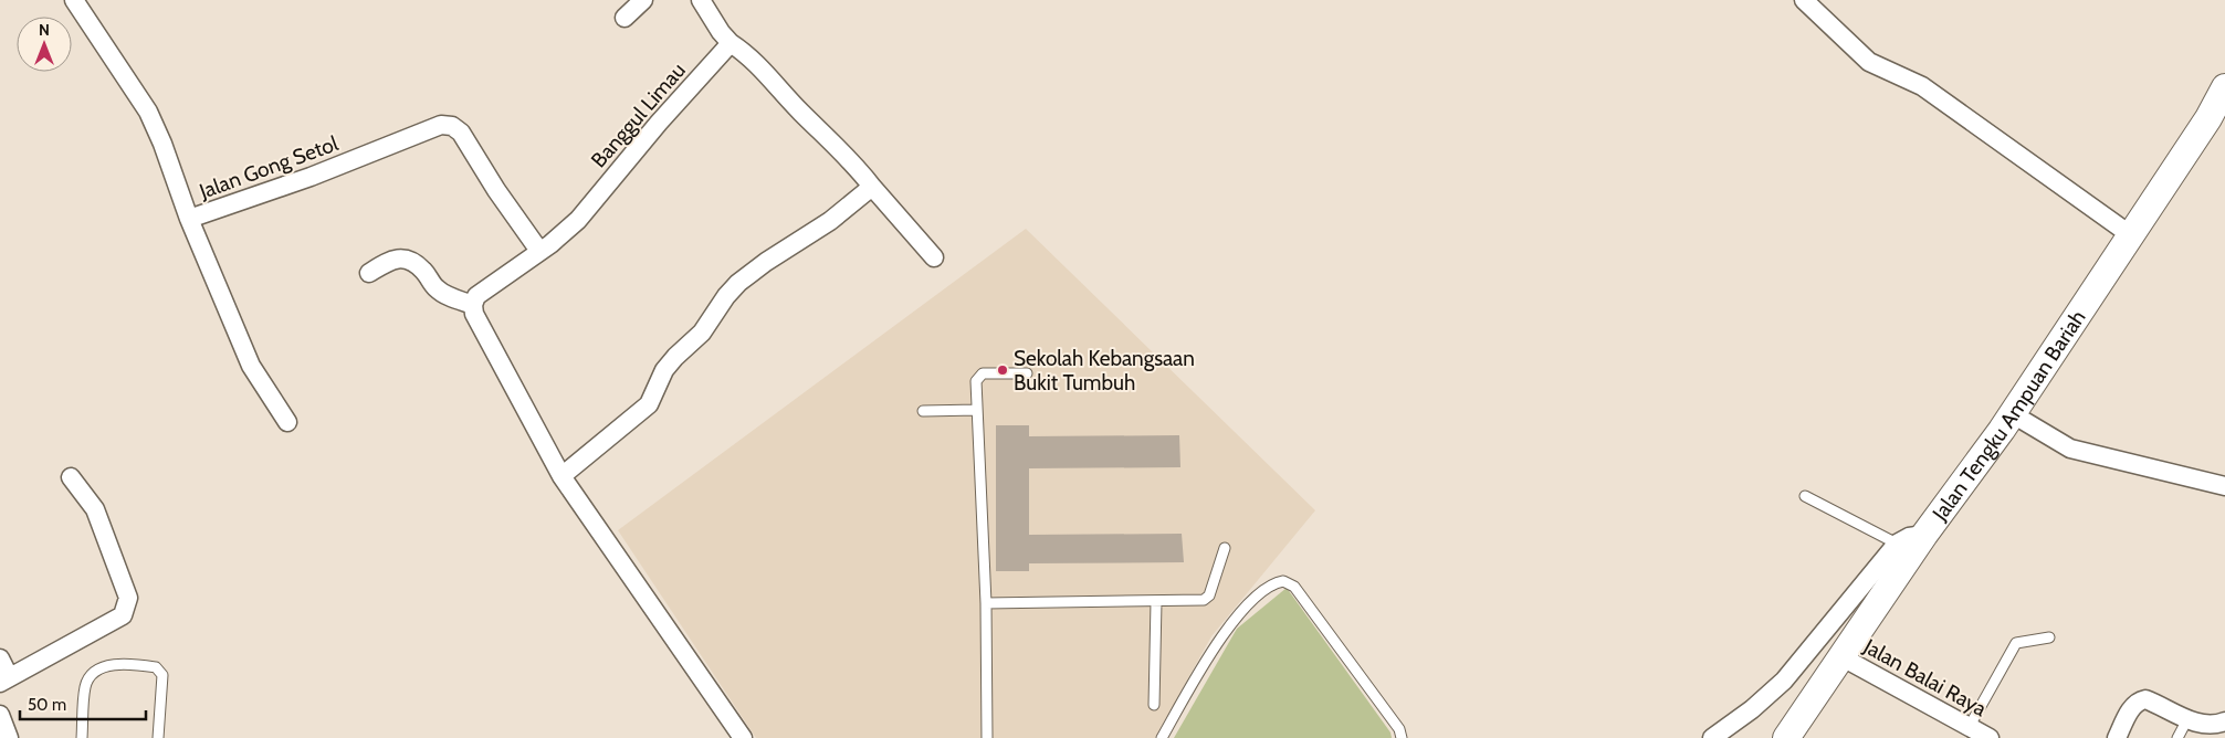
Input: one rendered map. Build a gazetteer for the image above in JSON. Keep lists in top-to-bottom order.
{
  "streets": {
    "main road": ["Jalan Tengku Ampuan Bariah"],
    "street": ["Banggul Limau", "Jalan Gong Setol", "Jalan Balai Raya"]
  },
  "crossings": [
    ["Banggul Limau", "Jalan Gong Setol"],
    ["Jalan Tengku Ampuan Bariah", "Jalan Balai Raya"]
  ],
  "places": ["Sekolah Kebangsaan Bukit Tumbuh"],
  "scale_bar": "50 m",
  "north": "top"
}
